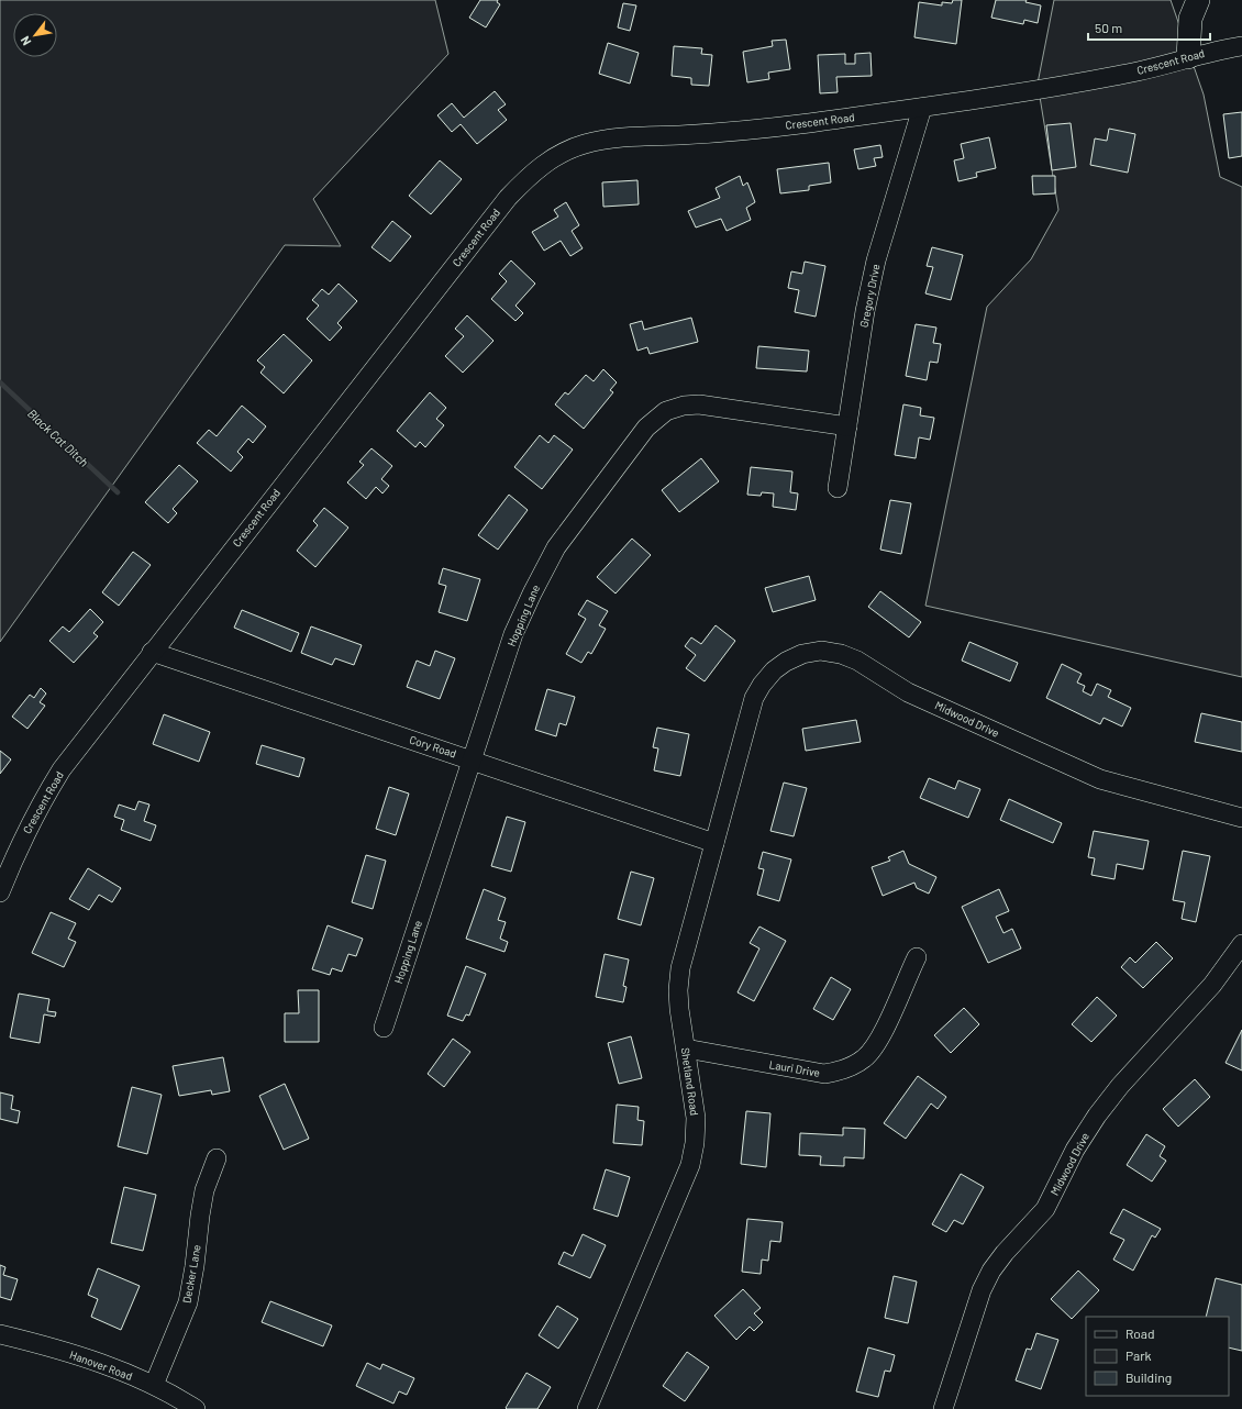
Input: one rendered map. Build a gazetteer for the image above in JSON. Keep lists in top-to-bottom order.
{
  "streets": {
    "street": [
      "Crescent Road",
      "Gregory Drive",
      "Hopping Lane",
      "Midwood Drive",
      "Cory Road",
      "Lauri Drive",
      "Shetland Road",
      "Decker Lane",
      "Hanover Road"
    ]
  },
  "crossings": [
    ["Crescent Road", "Gregory Drive"],
    ["Crescent Road", "Cory Road"],
    ["Gregory Drive", "Hopping Lane"],
    ["Hopping Lane", "Cory Road"],
    ["Midwood Drive", "Shetland Road"],
    ["Cory Road", "Shetland Road"],
    ["Lauri Drive", "Shetland Road"],
    ["Decker Lane", "Hanover Road"]
  ],
  "water": ["Black Cat Ditch"],
  "legend": ["Road", "Park", "Building"],
  "scale_bar": "50 m",
  "north": "bottom left"
}
